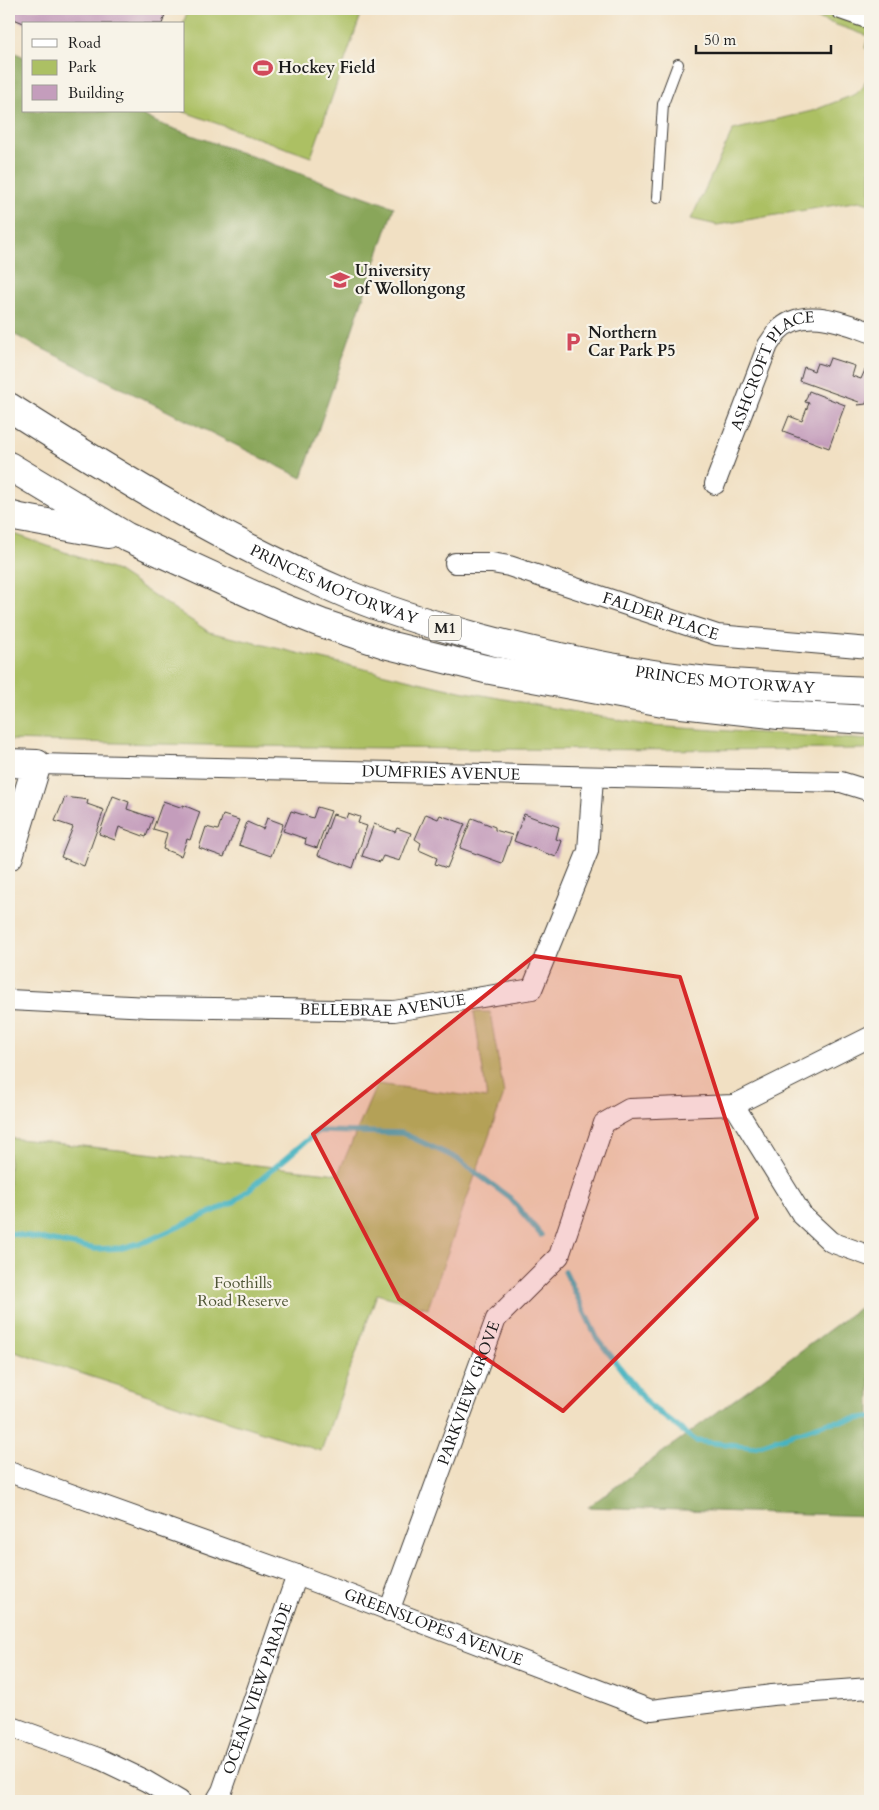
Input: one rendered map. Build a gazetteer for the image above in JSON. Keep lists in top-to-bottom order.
{
  "streets": {
    "main road": ["PRINCES MOTORWAY", "M1", "DUMFRIES AVENUE"],
    "street": [
      "ASHCROFT PLACE",
      "FALDER PLACE",
      "BELLEBRAE AVENUE",
      "PARKVIEW GROVE",
      "GREENSLOPES AVENUE",
      "OCEAN VIEW PARADE"
    ]
  },
  "crossings": [
    ["DUMFRIES AVENUE", "BELLEBRAE AVENUE"],
    ["PARKVIEW GROVE", "GREENSLOPES AVENUE"],
    ["GREENSLOPES AVENUE", "OCEAN VIEW PARADE"]
  ],
  "parks": ["Foothills Road Reserve"],
  "places": {
    "sports": ["Hockey Field"],
    "school or university": ["University of Wollongong"],
    "parking": ["Northern Car Park P5"]
  },
  "legend": ["Road", "Park", "Building"],
  "scale_bar": "50 m"
}
